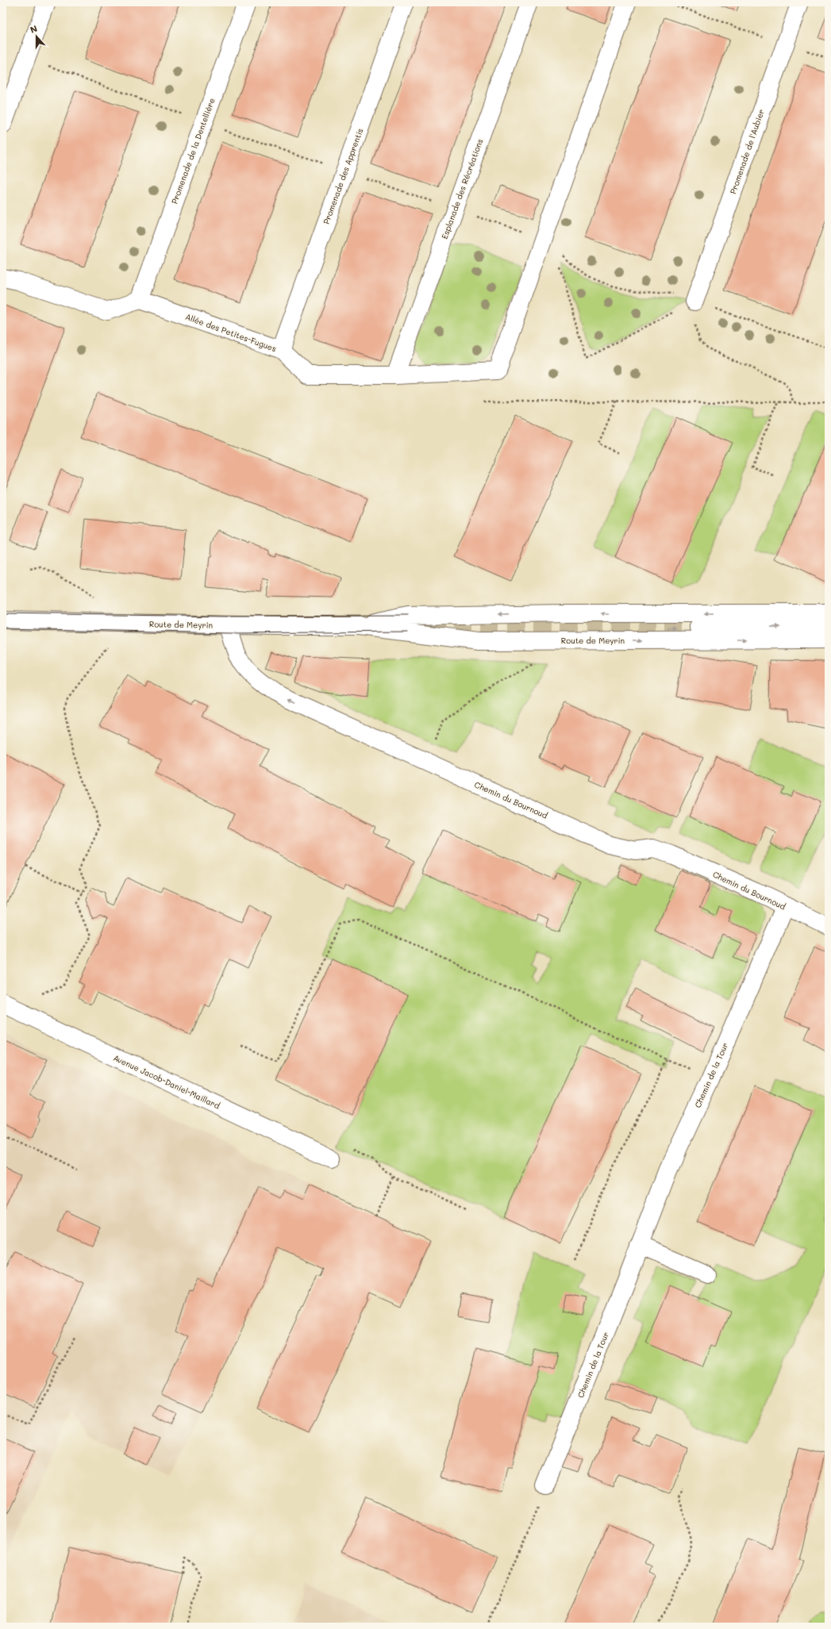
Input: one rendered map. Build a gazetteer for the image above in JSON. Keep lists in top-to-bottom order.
{
  "streets": {
    "street": [
      "Promenade de la Dentellière",
      "Promenade de l'Aubier",
      "Promenade des Apprentis",
      "Esplanade des Récréations",
      "Allée des Petites-Fugues",
      "Route de Meyrin",
      "Chemin du Bournoud",
      "Chemin de la Tour",
      "Avenue Jacob-Daniel-Maillard"
    ]
  },
  "crossings": [
    ["Promenade de la Dentellière", "Allée des Petites-Fugues"],
    ["Promenade des Apprentis", "Allée des Petites-Fugues"],
    ["Esplanade des Récréations", "Allée des Petites-Fugues"],
    ["Route de Meyrin", "Chemin du Bournoud"],
    ["Chemin du Bournoud", "Chemin de la Tour"]
  ],
  "one_way": ["Chemin du Bournoud"],
  "north": "top"
}
